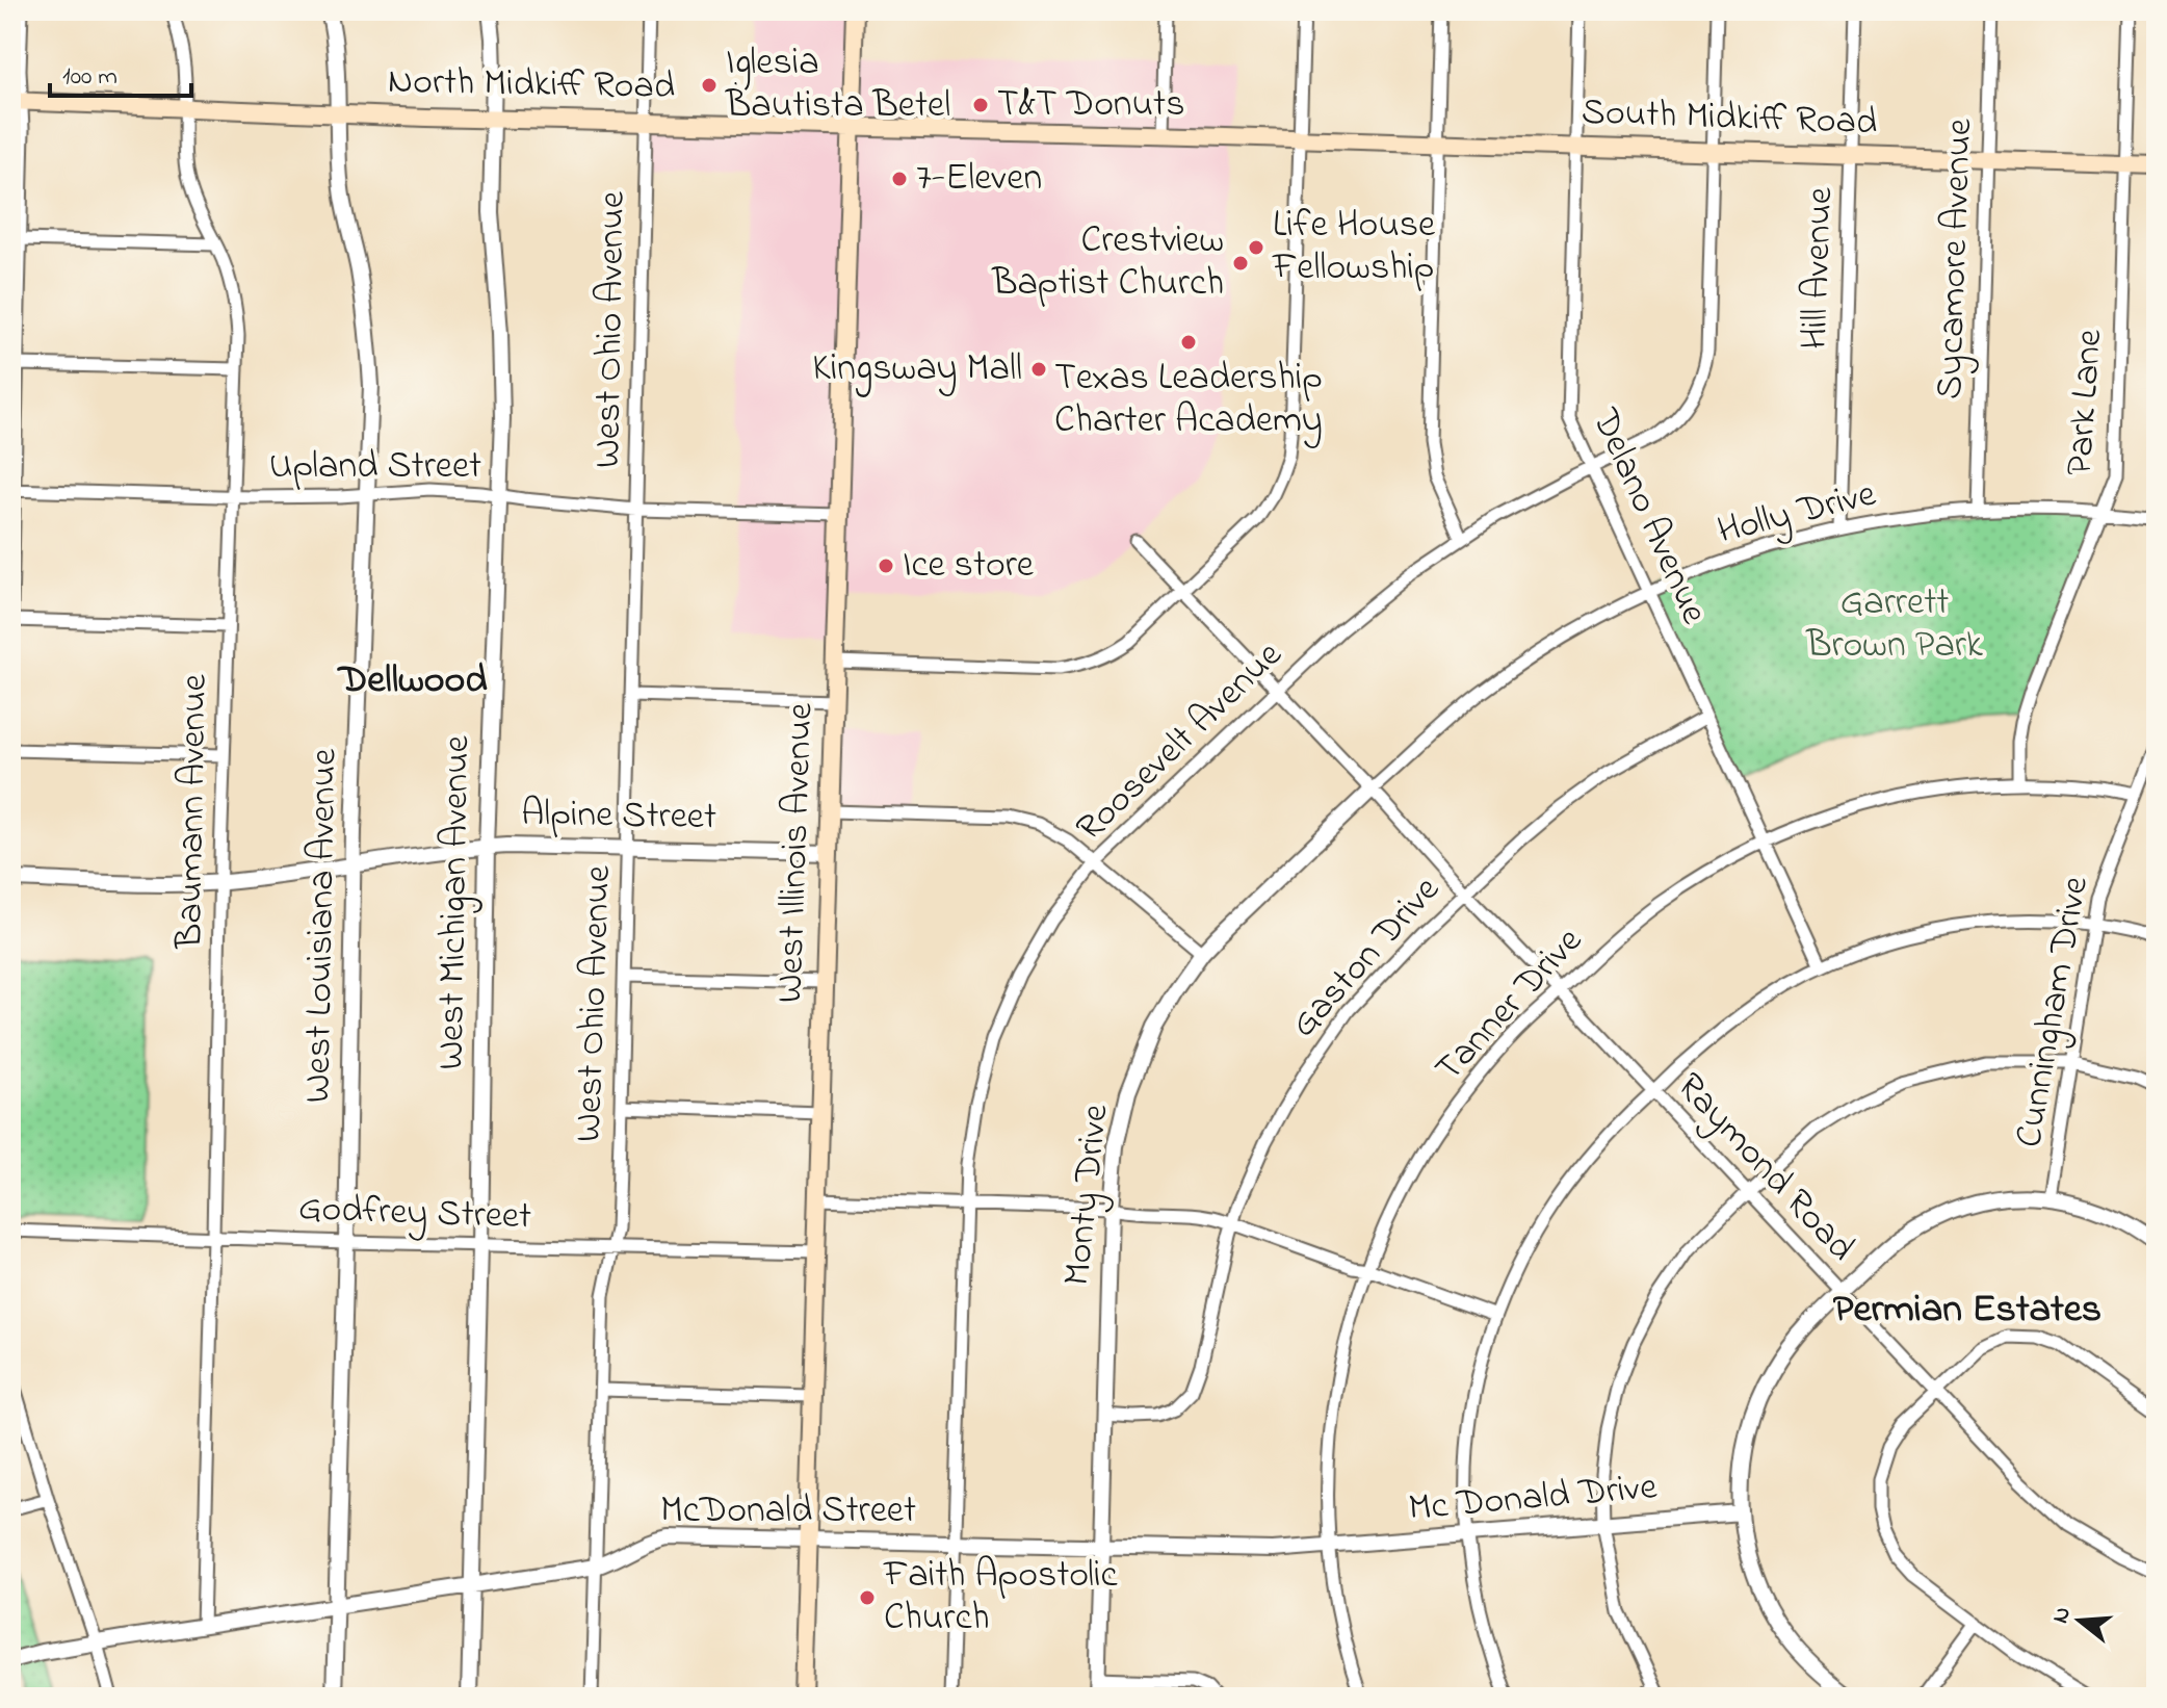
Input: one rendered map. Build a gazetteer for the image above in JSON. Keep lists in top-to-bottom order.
{
  "streets": {
    "main road": ["North Midkiff Road", "South Midkiff Road", "West Illinois Avenue"],
    "street": [
      "Sycamore Avenue",
      "Hill Avenue",
      "West Ohio Avenue",
      "Park Lane",
      "Upland Street",
      "Holly Drive",
      "Delano Avenue",
      "Roosevelt Avenue",
      "Baumann Avenue",
      "Alpine Street",
      "West Michigan Avenue",
      "West Louisiana Avenue",
      "Gaston Drive",
      "Tanner Drive",
      "Cunningham Drive",
      "Raymond Road",
      "Monty Drive",
      "Godfrey Street",
      "Mc Donald Drive",
      "McDonald Street"
    ]
  },
  "crossings": [
    ["North Midkiff Road", "South Midkiff Road"],
    ["North Midkiff Road", "West Ohio Avenue"],
    ["North Midkiff Road", "Baumann Avenue"],
    ["North Midkiff Road", "West Illinois Avenue"],
    ["North Midkiff Road", "West Michigan Avenue"],
    ["North Midkiff Road", "West Louisiana Avenue"],
    ["South Midkiff Road", "Sycamore Avenue"],
    ["South Midkiff Road", "Hill Avenue"],
    ["South Midkiff Road", "Park Lane"],
    ["South Midkiff Road", "Delano Avenue"],
    ["South Midkiff Road", "Roosevelt Avenue"],
    ["Sycamore Avenue", "Holly Drive"],
    ["Hill Avenue", "Holly Drive"],
    ["West Ohio Avenue", "Upland Street"],
    ["West Ohio Avenue", "Alpine Street"],
    ["West Ohio Avenue", "Godfrey Street"],
    ["West Ohio Avenue", "McDonald Street"],
    ["Park Lane", "Holly Drive"],
    ["Park Lane", "Tanner Drive"],
    ["Upland Street", "Baumann Avenue"],
    ["Upland Street", "West Illinois Avenue"],
    ["Upland Street", "West Michigan Avenue"],
    ["Upland Street", "West Louisiana Avenue"],
    ["Holly Drive", "Delano Avenue"],
    ["Holly Drive", "Raymond Road"],
    ["Holly Drive", "Monty Drive"],
    ["Delano Avenue", "Roosevelt Avenue"],
    ["Delano Avenue", "Gaston Drive"],
    ["Delano Avenue", "Tanner Drive"],
    ["Roosevelt Avenue", "Raymond Road"],
    ["Roosevelt Avenue", "McDonald Street"],
    ["Baumann Avenue", "Alpine Street"],
    ["Baumann Avenue", "Godfrey Street"],
    ["Baumann Avenue", "McDonald Street"],
    ["Alpine Street", "West Illinois Avenue"],
    ["Alpine Street", "West Michigan Avenue"],
    ["Alpine Street", "West Louisiana Avenue"],
    ["West Illinois Avenue", "Godfrey Street"],
    ["West Illinois Avenue", "McDonald Street"],
    ["West Michigan Avenue", "Godfrey Street"],
    ["West Michigan Avenue", "McDonald Street"],
    ["West Louisiana Avenue", "Godfrey Street"],
    ["West Louisiana Avenue", "McDonald Street"],
    ["Gaston Drive", "Raymond Road"],
    ["Gaston Drive", "Monty Drive"],
    ["Tanner Drive", "Cunningham Drive"],
    ["Tanner Drive", "Raymond Road"],
    ["Tanner Drive", "Mc Donald Drive"],
    ["Tanner Drive", "McDonald Street"],
    ["Raymond Road", "Monty Drive"],
    ["Monty Drive", "McDonald Street"],
    ["Mc Donald Drive", "McDonald Street"]
  ],
  "districts": ["Dellwood", "Permian Estates"],
  "parks": ["Garrett Brown Park"],
  "places": [
    "Iglesia Bautista Betel",
    "T&T Donuts",
    "7-Eleven",
    "Life House Fellowship",
    "Crestview Baptist Church",
    "Texas Leadership Charter Academy",
    "Kingsway Mall",
    "Ice store",
    "Faith Apostolic Church"
  ],
  "scale_bar": "100 m",
  "north": "left"
}
